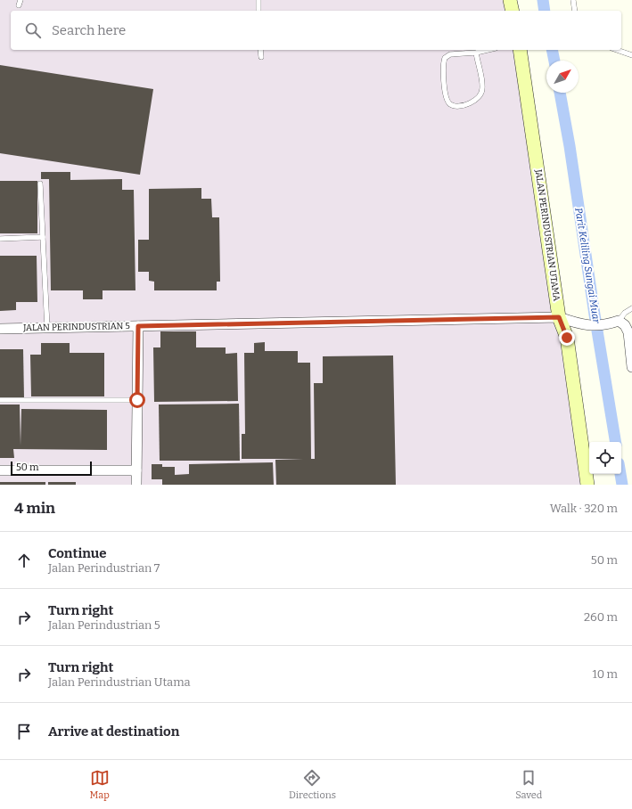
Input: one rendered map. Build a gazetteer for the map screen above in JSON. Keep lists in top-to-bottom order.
{
  "streets": {
    "street": ["JALAN PERINDUSTRIAN UTAMA", "JALAN PERINDUSTRIAN 5"]
  },
  "crossings": [
    ["JALAN PERINDUSTRIAN UTAMA", "JALAN PERINDUSTRIAN 5"]
  ],
  "water": ["Parit Keliling Sungai Muar"],
  "scale_bar": "50 m",
  "north": "top right",
  "page": {
    "search": "Search here",
    "scale": "50 m",
    "heading": ["4 min", "Walk · 320 m"],
    "list": [
      ["Continue", "Jalan Perindustrian 7", "50 m"],
      ["Turn right", "Jalan Perindustrian 5", "260 m"],
      ["Turn right", "Jalan Perindustrian Utama", "10 m"],
      "Arrive at destination"
    ],
    "nav": ["Map", "Directions", "Saved"]
  }
}
